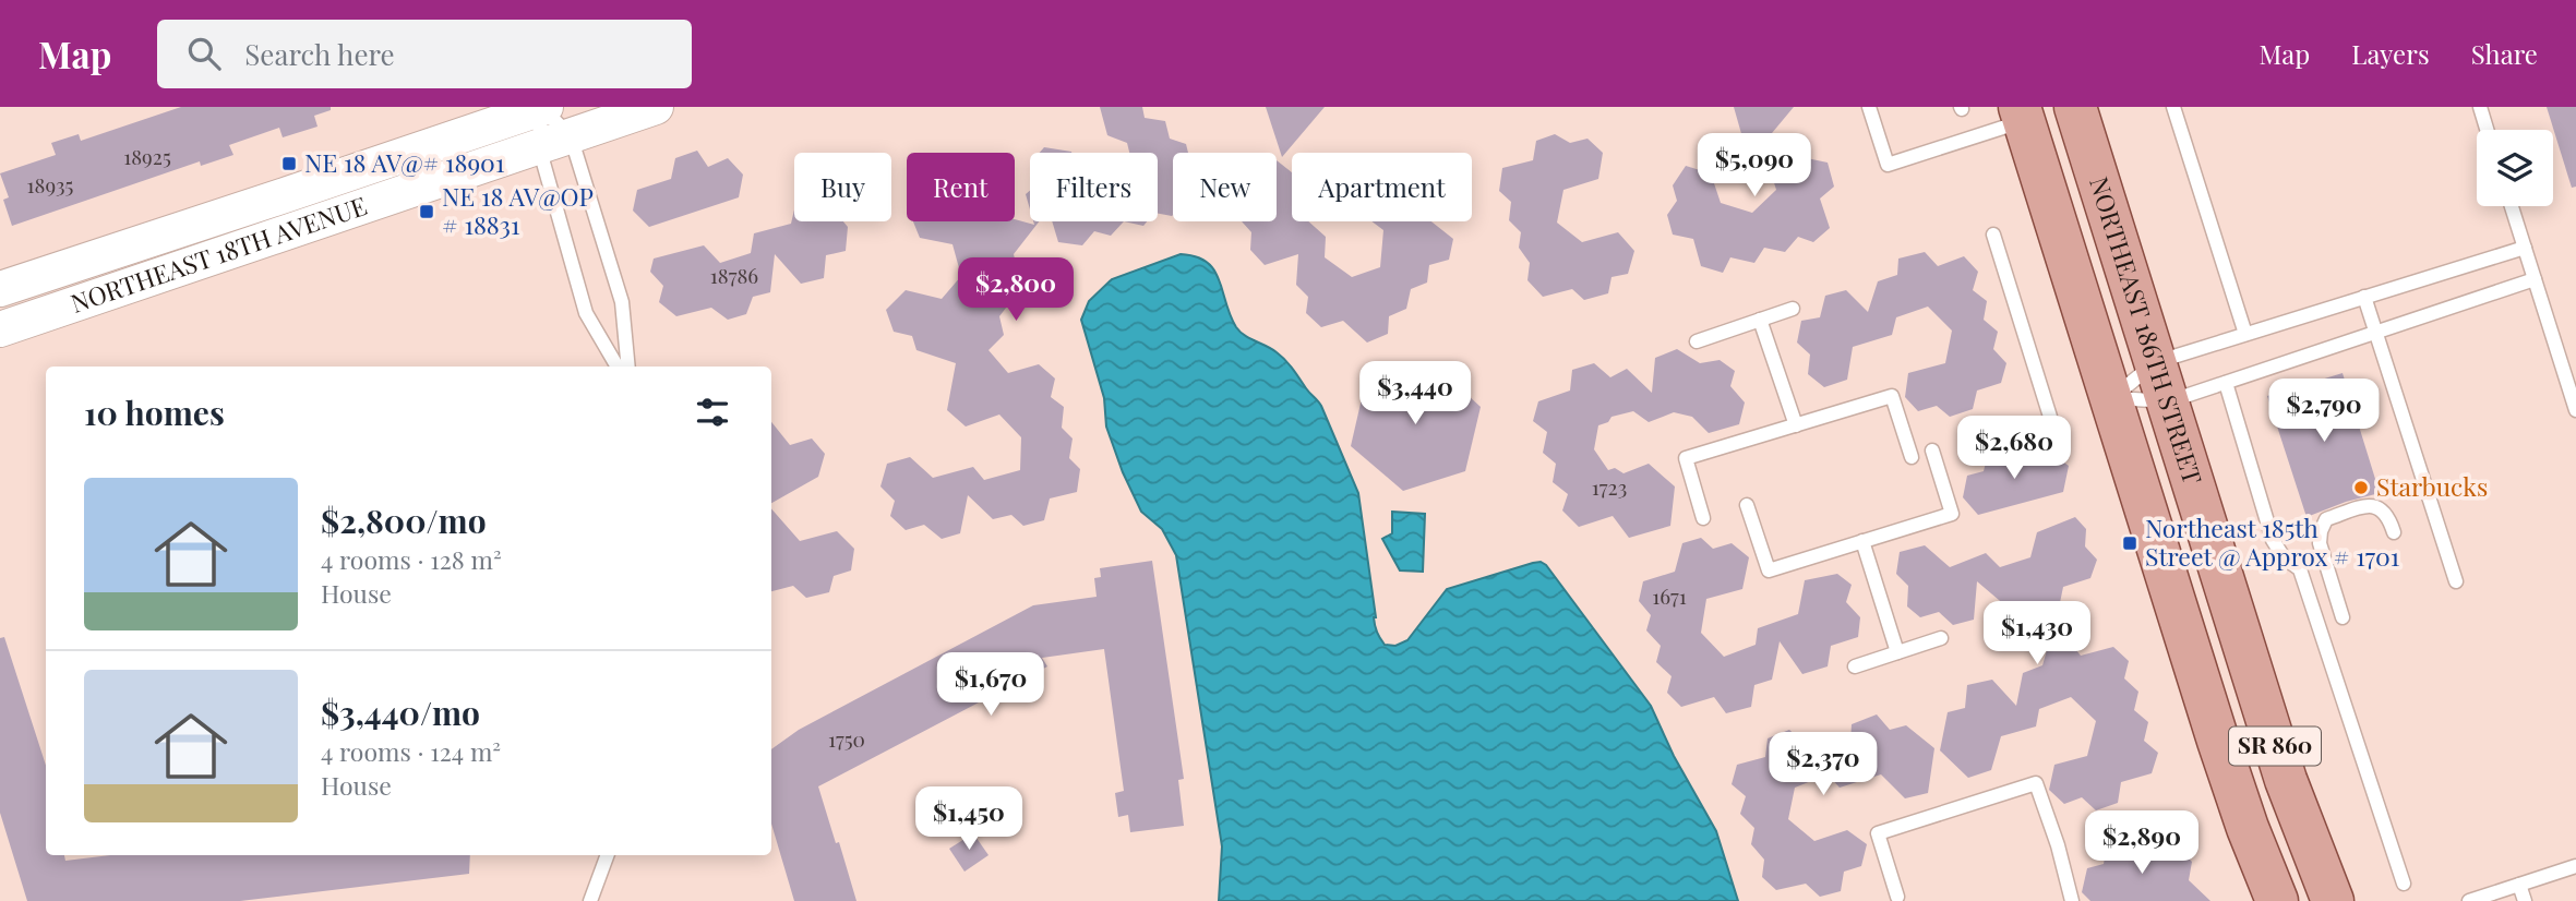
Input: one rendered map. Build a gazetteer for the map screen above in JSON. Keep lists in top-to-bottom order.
{
  "streets": {
    "main road": ["NORTHEAST 186TH STREET", "SR 860"],
    "street": ["NORTHEAST 18TH AVENUE"]
  },
  "places": {
    "transit": ["NE 18 AV@# 18901", "NE 18 AV@OP # 18831", "Northeast 185th Street @ Approx # 1701"],
    "other": ["Starbucks"]
  },
  "house_numbers": [
    "18925",
    "18935",
    "18786",
    "1723",
    "1671",
    "1750"
  ],
  "page": {
    "header": "Map",
    "search": "Search here",
    "nav": ["Map", "Layers", "Share"],
    "price": [
      "$5,090",
      "$2,800",
      "$3,440",
      "$2,790",
      "$2,680",
      "$1,430",
      "$1,670",
      "$2,370",
      "$1,450",
      "$2,890"
    ],
    "chip": [
      "Buy",
      "Rent",
      "Filters",
      "New",
      "Apartment"
    ],
    "heading": "10 homes",
    "list": [
      {
        "name": "$2,800/mo",
        "note": "4 rooms · 128 m² · House"
      },
      {
        "name": "$3,440/mo",
        "note": "4 rooms · 124 m² · House"
      }
    ]
  }
}
